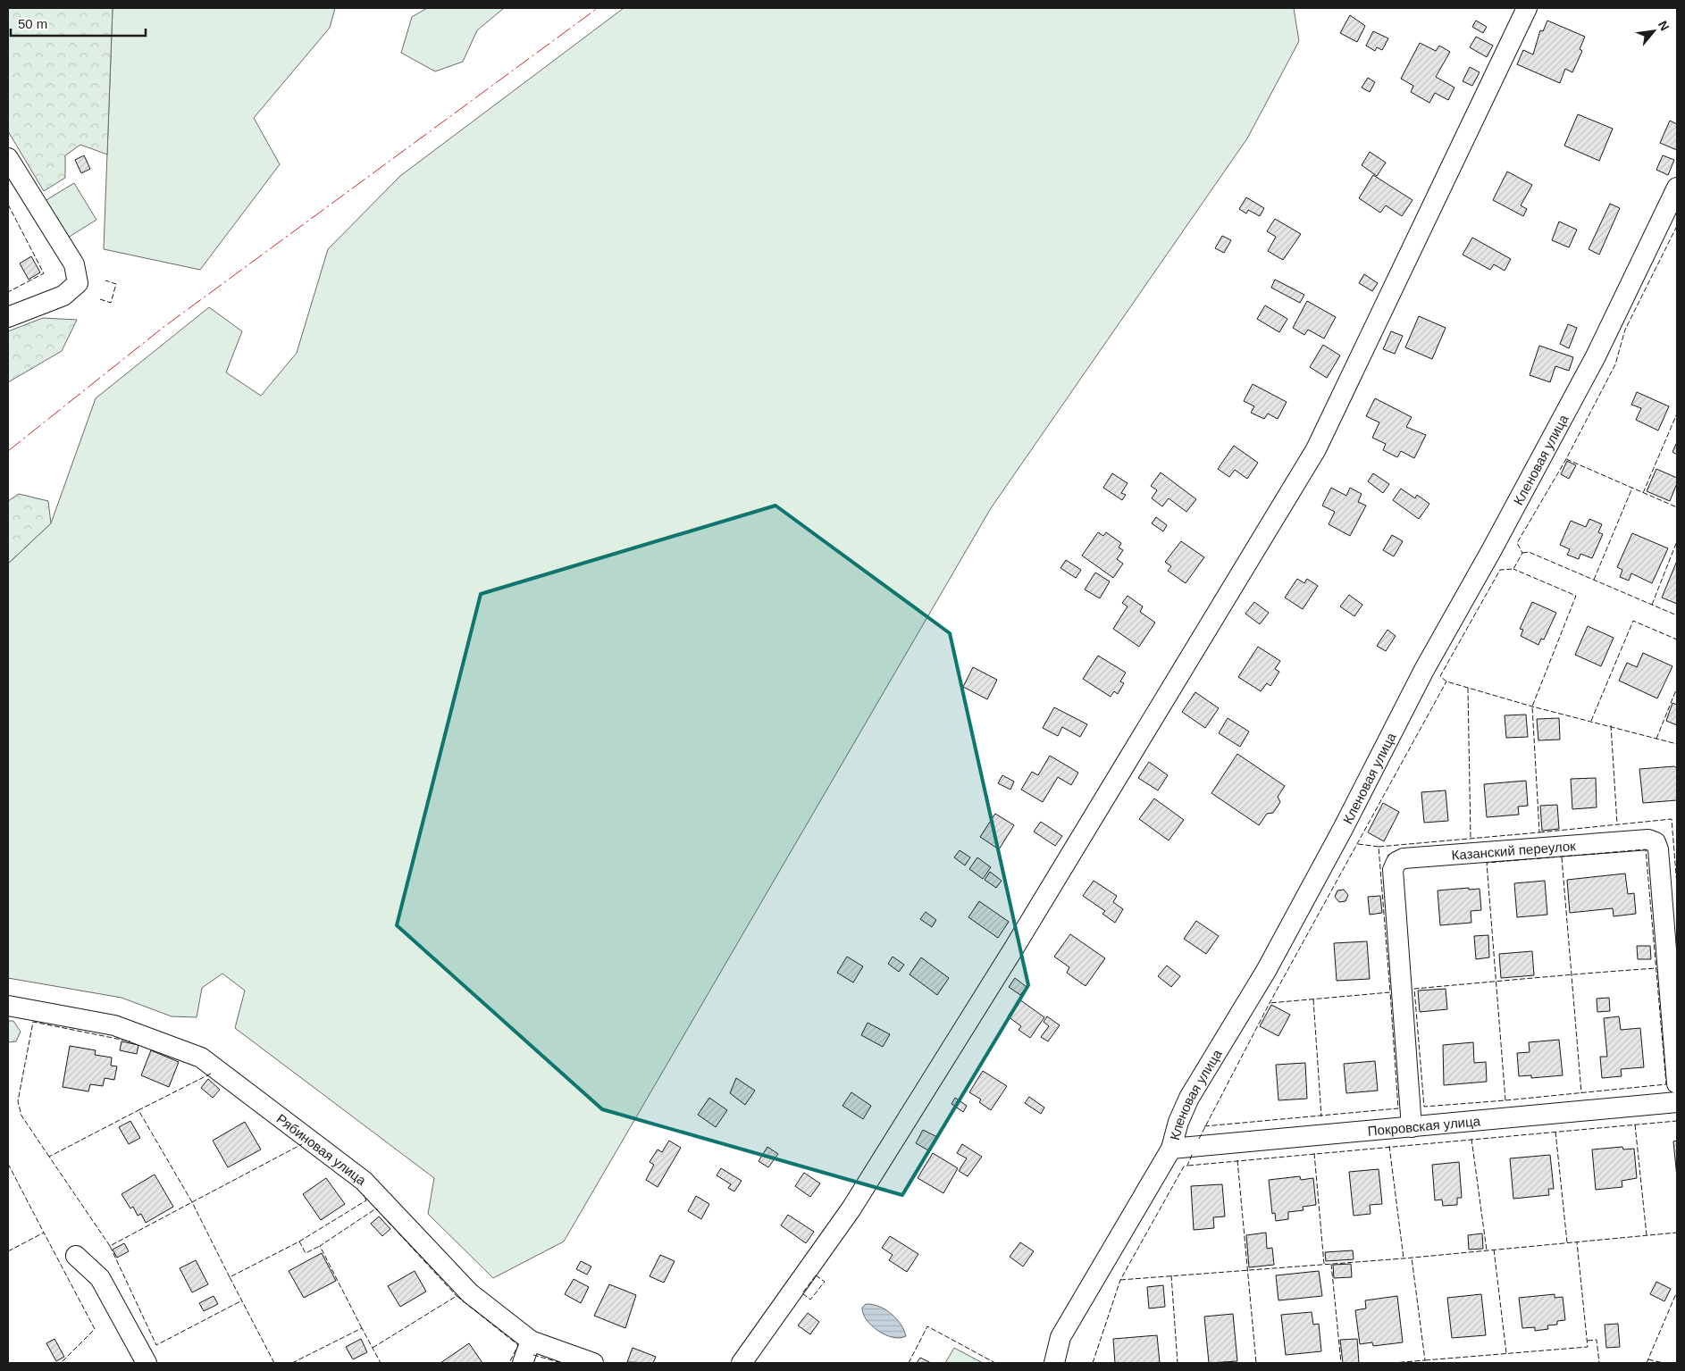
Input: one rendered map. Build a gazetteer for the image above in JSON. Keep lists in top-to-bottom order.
{
  "streets": {
    "street": [
      "Кленовая улица",
      "Казанский переулок",
      "Покровская улица",
      "Рябиновая улица"
    ]
  },
  "crossings": [
    ["Кленовая улица", "Покровская улица"],
    ["Казанский переулок", "Покровская улица"]
  ],
  "scale_bar": "50 m",
  "north": "top right"
}
